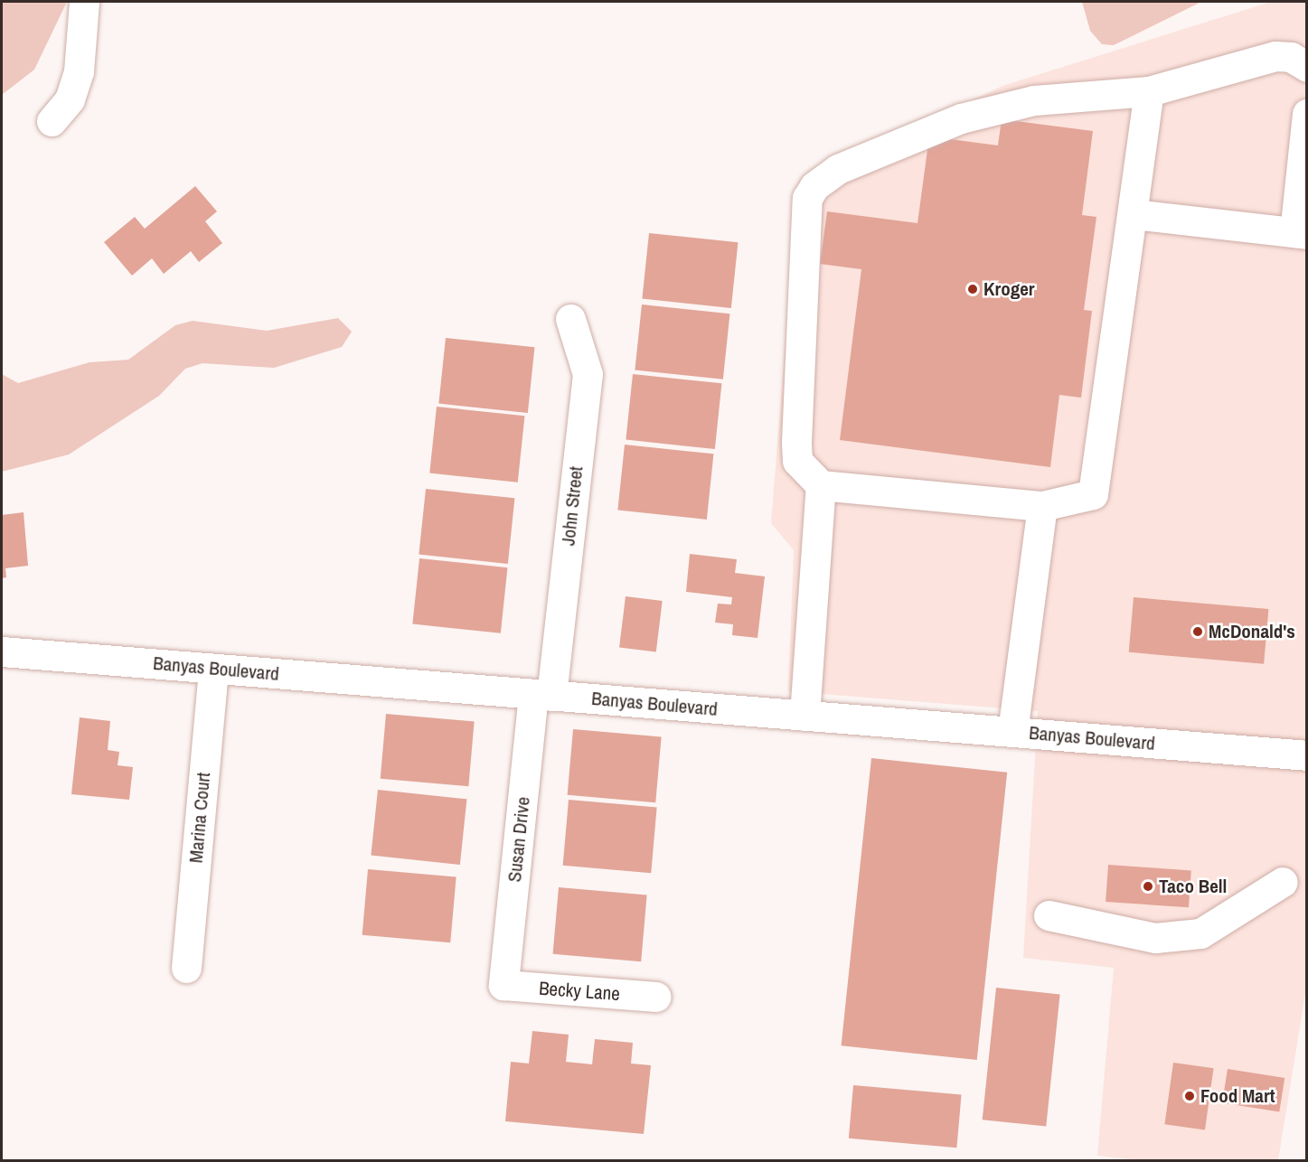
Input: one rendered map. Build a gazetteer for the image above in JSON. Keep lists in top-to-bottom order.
{
  "streets": {
    "street": [
      "John Street",
      "Banyas Boulevard",
      "Marina Court",
      "Susan Drive",
      "Becky Lane"
    ]
  },
  "crossings": [
    ["John Street", "Banyas Boulevard"],
    ["John Street", "Susan Drive"],
    ["Banyas Boulevard", "Marina Court"],
    ["Banyas Boulevard", "Susan Drive"],
    ["Susan Drive", "Becky Lane"]
  ],
  "places": [
    "Kroger",
    "McDonald's",
    "Taco Bell",
    "Food Mart"
  ]
}
